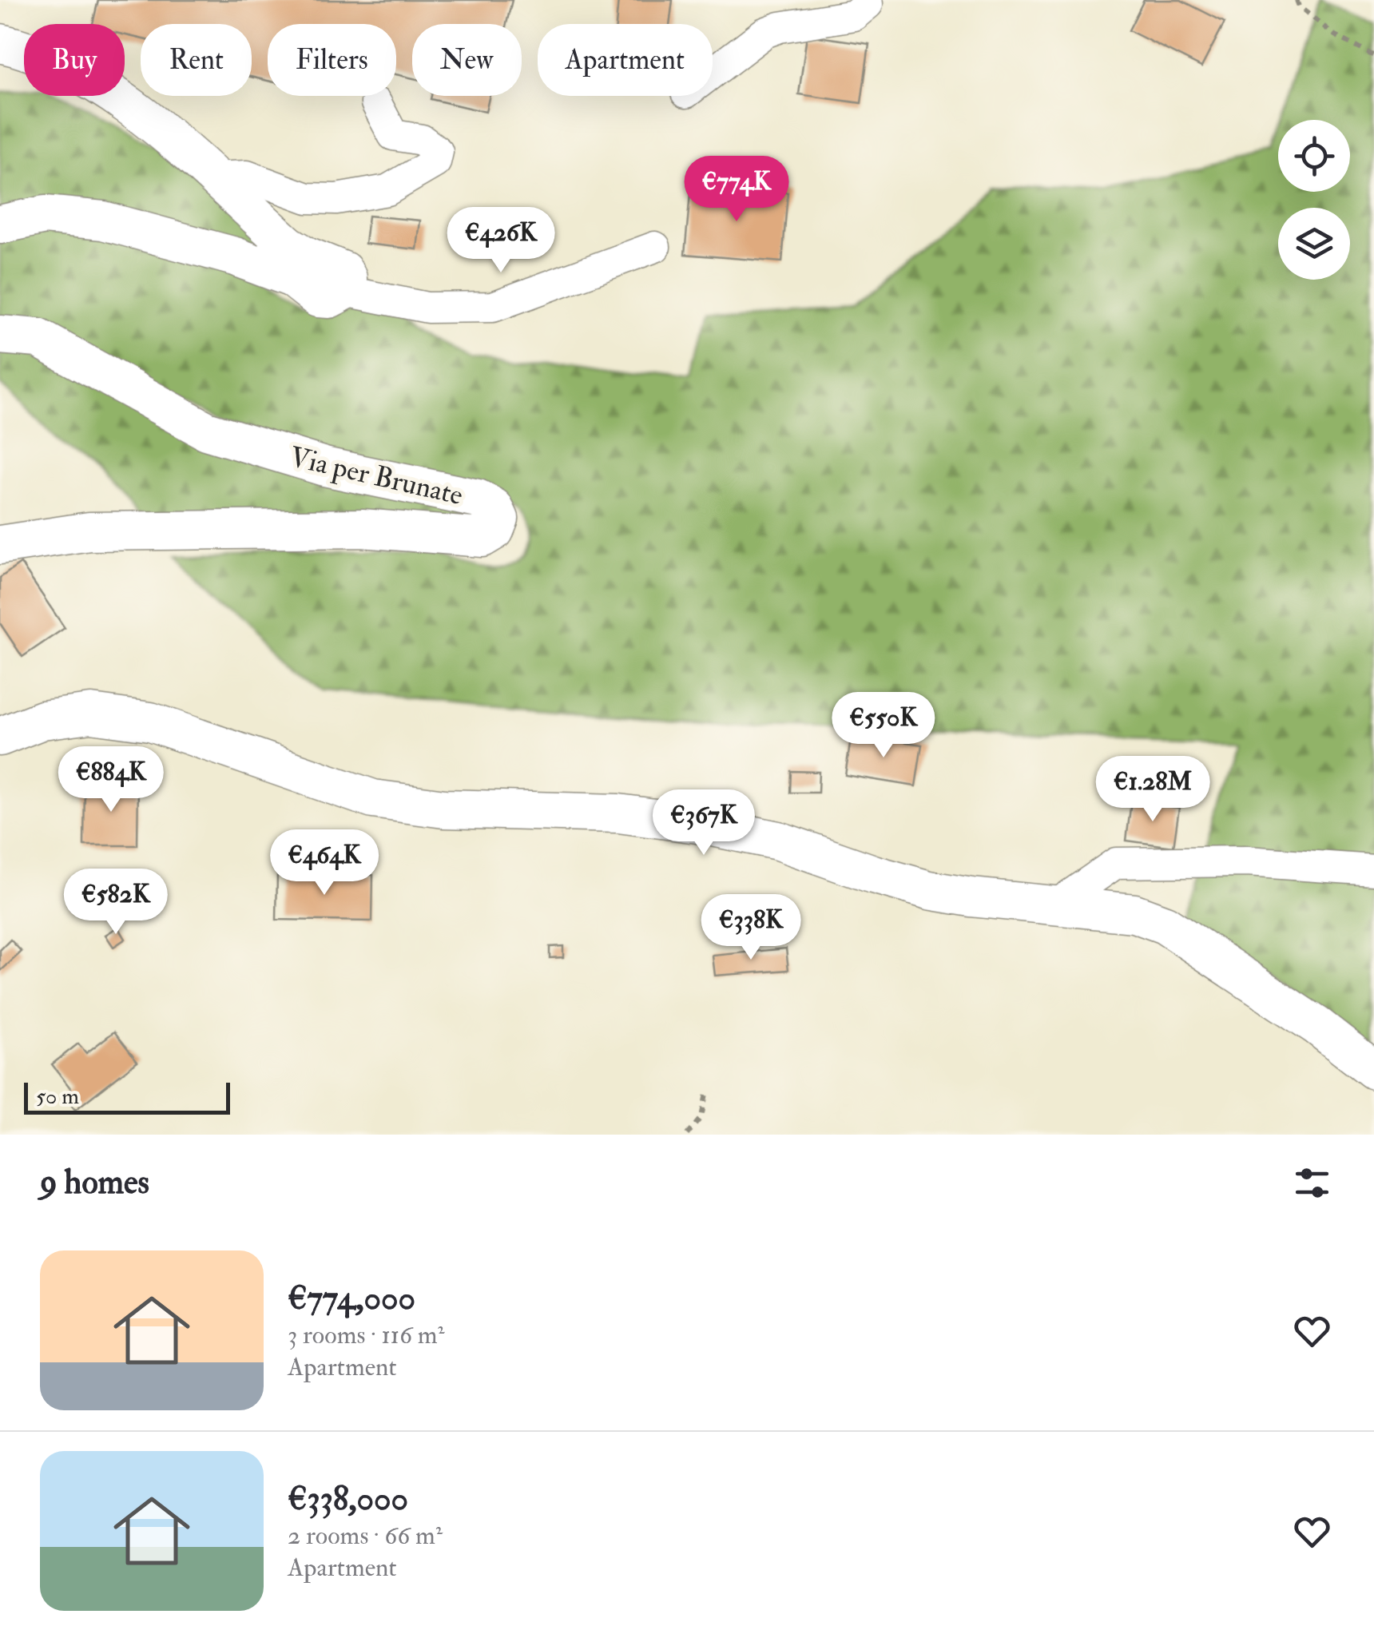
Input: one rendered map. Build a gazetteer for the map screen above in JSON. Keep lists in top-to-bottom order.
{
  "streets": {
    "street": ["Via per Brunate"]
  },
  "scale_bar": "50 m",
  "page": {
    "chip": [
      "Buy",
      "Rent",
      "Filters",
      "New",
      "Apartment"
    ],
    "price": [
      "€774K",
      "€426K",
      "€550K",
      "€884K",
      "€1.28M",
      "€367K",
      "€464K",
      "€582K",
      "€338K"
    ],
    "scale": "50 m",
    "heading": "9 homes",
    "list": [
      {
        "name": "€774,000",
        "note": "3 rooms · 116 m² · Apartment"
      },
      {
        "name": "€338,000",
        "note": "2 rooms · 66 m² · Apartment"
      }
    ]
  }
}
